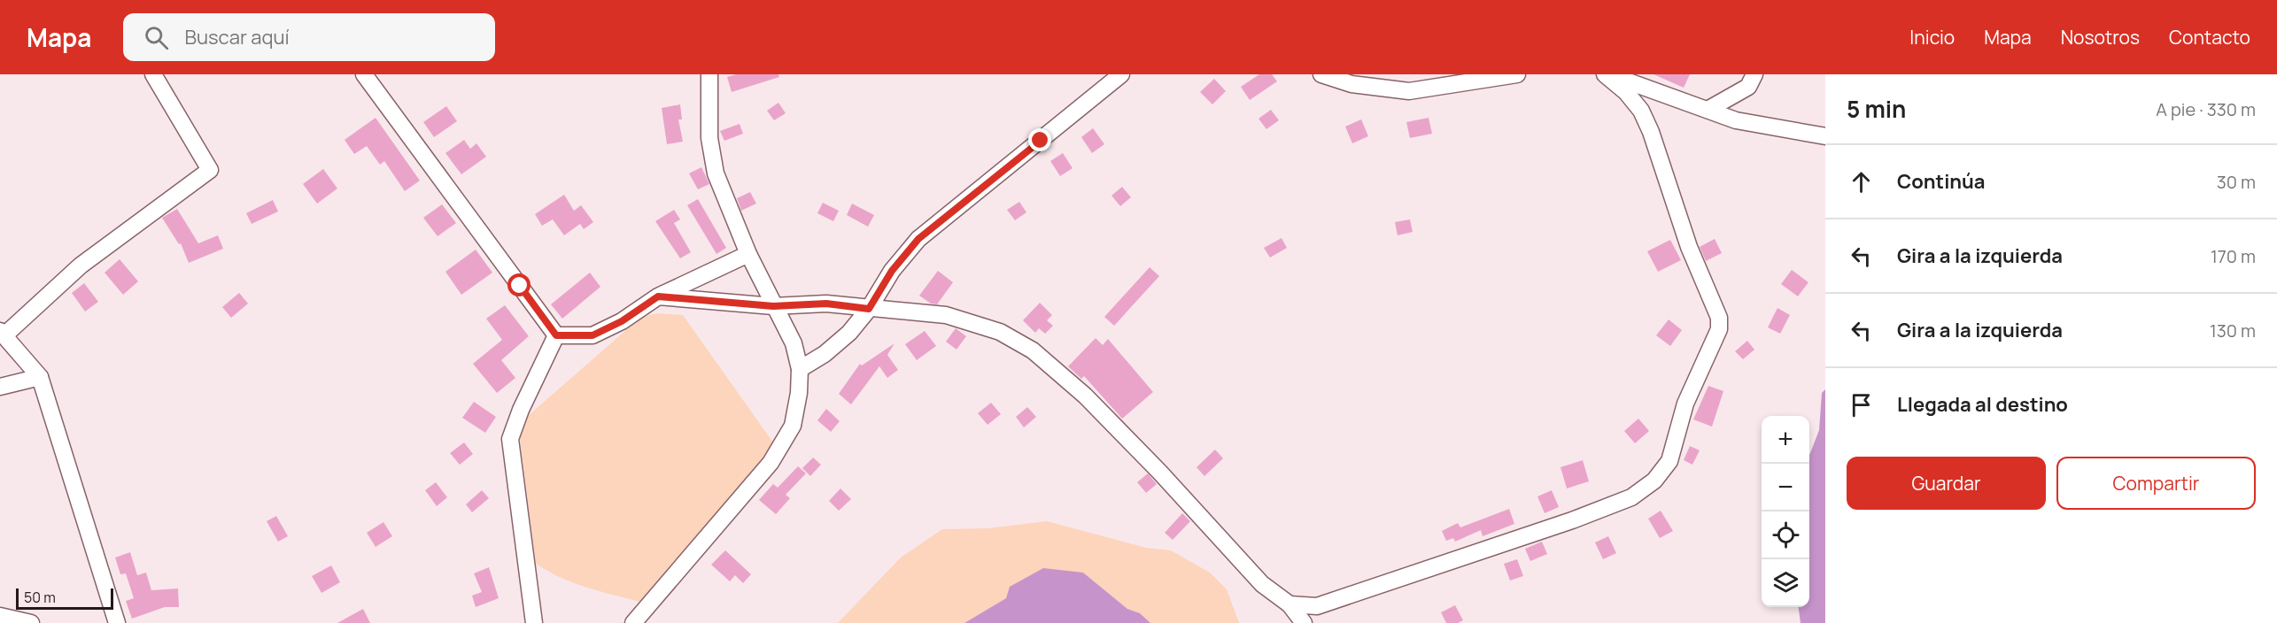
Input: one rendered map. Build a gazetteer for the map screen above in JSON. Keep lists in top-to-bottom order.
{
  "scale_bar": "50 m",
  "page": {
    "header": "Mapa",
    "search": "Buscar aquí",
    "nav": [
      "Inicio",
      "Mapa",
      "Nosotros",
      "Contacto"
    ],
    "heading": ["5 min", "A pie · 330 m"],
    "list": [
      ["Continúa", "30 m"],
      ["Gira a la izquierda", "170 m"],
      ["Gira a la izquierda", "130 m"],
      "Llegada al destino"
    ],
    "map_buttons": ["+", "−"],
    "buttons": ["Guardar", "Compartir"],
    "scale": "50 m"
  }
}
